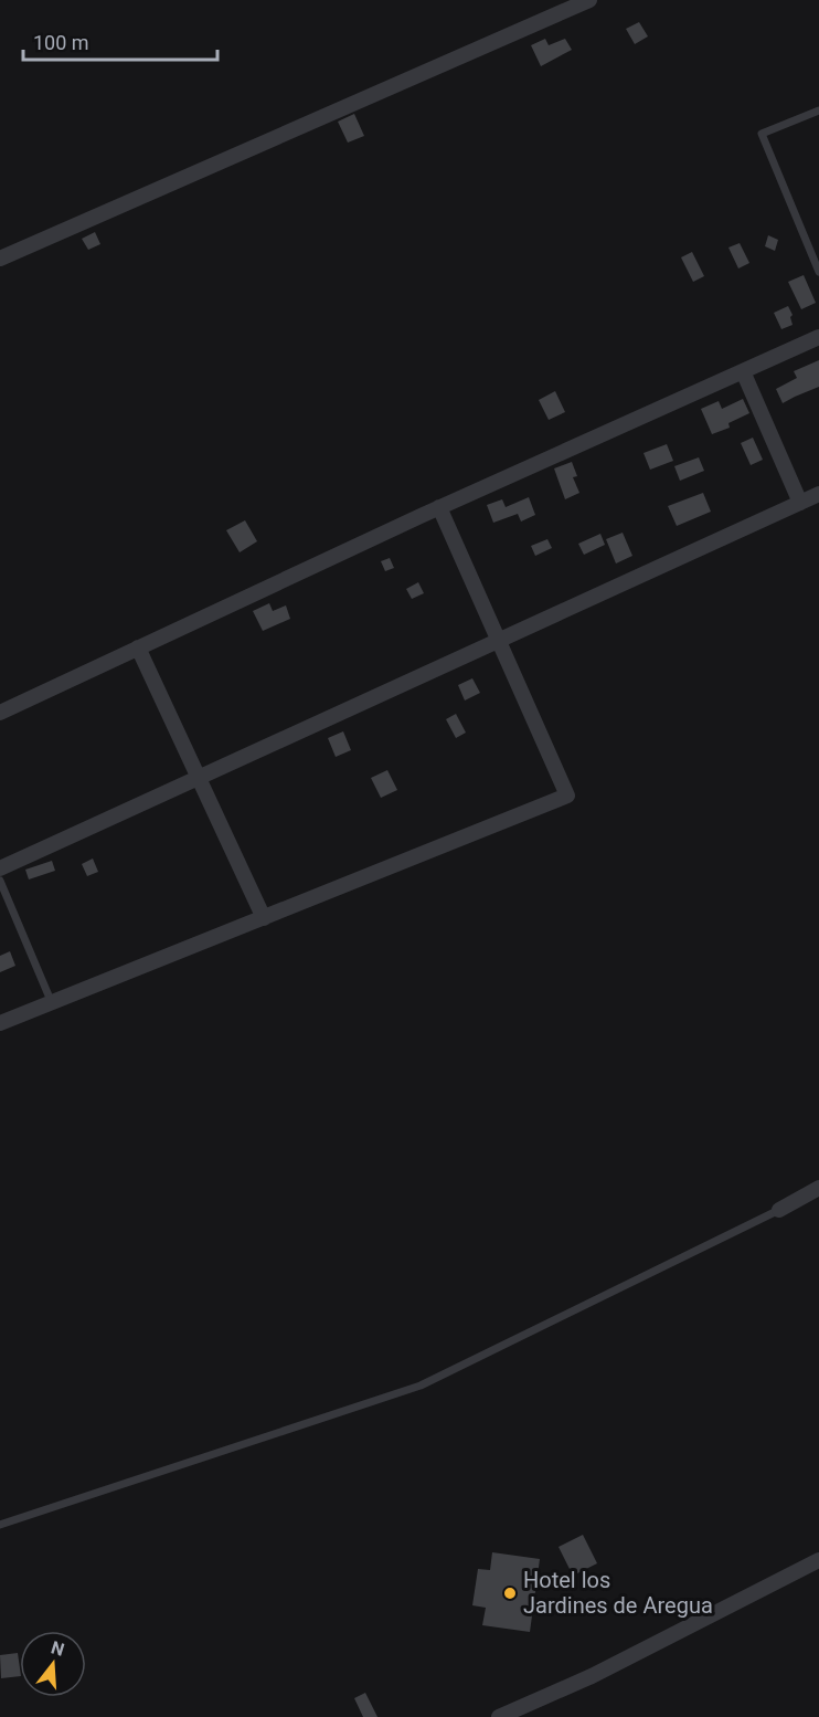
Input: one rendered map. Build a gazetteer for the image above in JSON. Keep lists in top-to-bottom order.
{
  "places": ["Hotel los Jardines de Aregua"],
  "scale_bar": "100 m",
  "north": "top"
}
